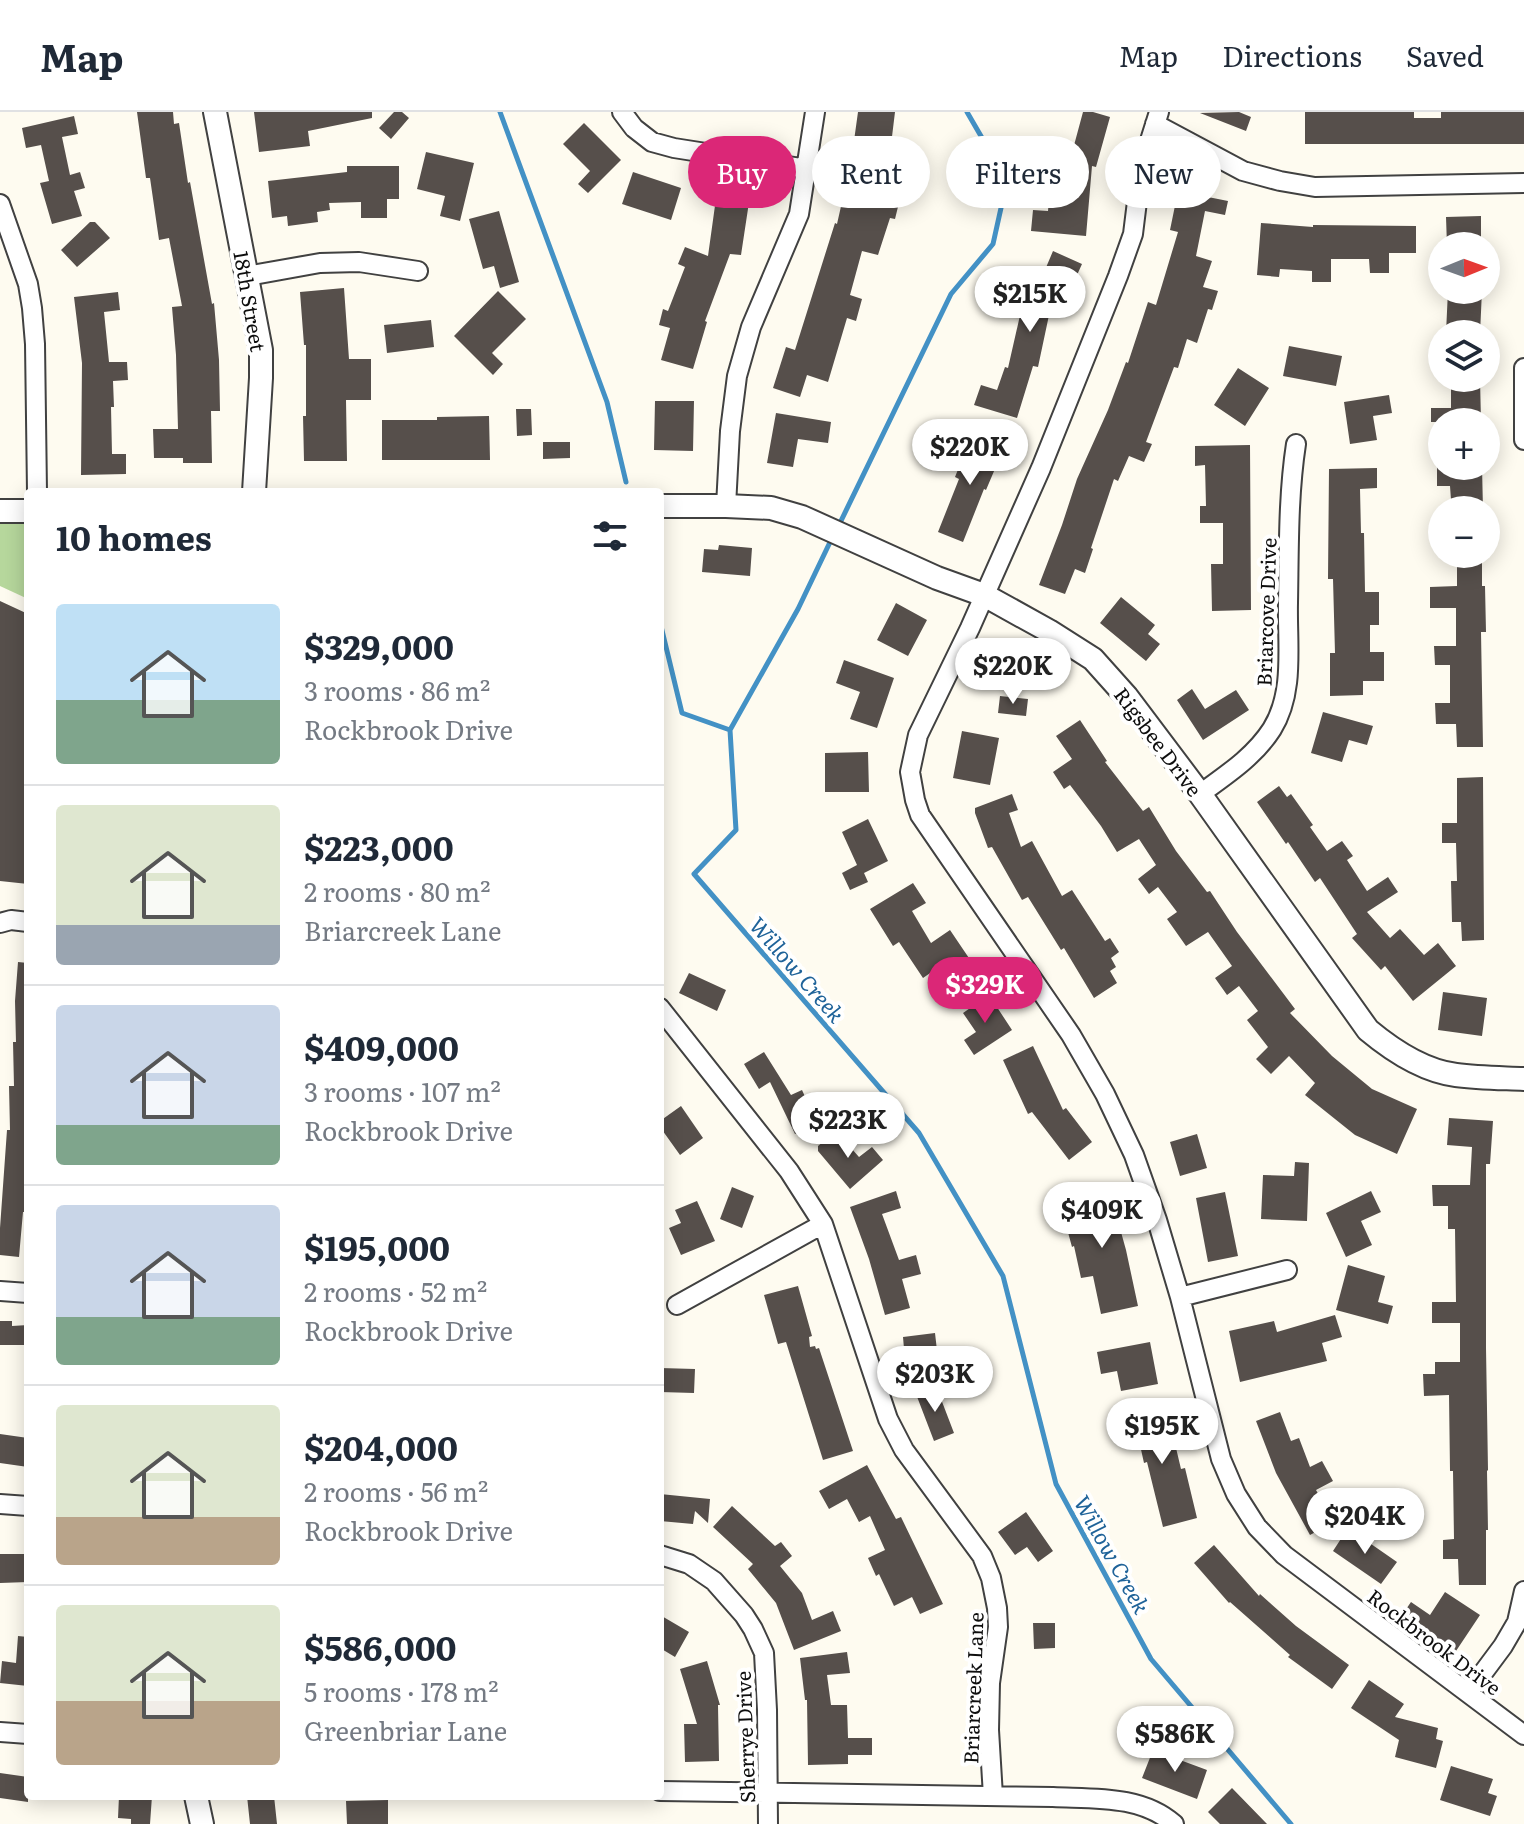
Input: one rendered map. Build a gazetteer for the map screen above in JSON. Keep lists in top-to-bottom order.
{
  "streets": {
    "street": [
      "18th Street",
      "Briarcove Drive",
      "Rigsbee Drive",
      "Rockbrook Drive",
      "Briarcreek Lane",
      "Sherrye Drive"
    ]
  },
  "crossings": [
    ["Briarcove Drive", "Rigsbee Drive"],
    ["Rigsbee Drive", "Rockbrook Drive"]
  ],
  "water": ["Willow Creek"],
  "north": "right",
  "page": {
    "header": "Map",
    "nav": ["Map", "Directions", "Saved"],
    "chip": [
      "Buy",
      "Rent",
      "Filters",
      "New"
    ],
    "map_buttons": ["+", "−"],
    "price": [
      "$215K",
      "$220K",
      "$220K",
      "$329K",
      "$223K",
      "$409K",
      "$203K",
      "$195K",
      "$204K",
      "$586K"
    ],
    "heading": "10 homes",
    "list": [
      {
        "name": "$329,000",
        "note": "3 rooms · 86 m² · Rockbrook Drive"
      },
      {
        "name": "$223,000",
        "note": "2 rooms · 80 m² · Briarcreek Lane"
      },
      {
        "name": "$409,000",
        "note": "3 rooms · 107 m² · Rockbrook Drive"
      },
      {
        "name": "$195,000",
        "note": "2 rooms · 52 m² · Rockbrook Drive"
      },
      {
        "name": "$204,000",
        "note": "2 rooms · 56 m² · Rockbrook Drive"
      },
      {
        "name": "$586,000",
        "note": "5 rooms · 178 m² · Greenbriar Lane"
      }
    ]
  }
}
